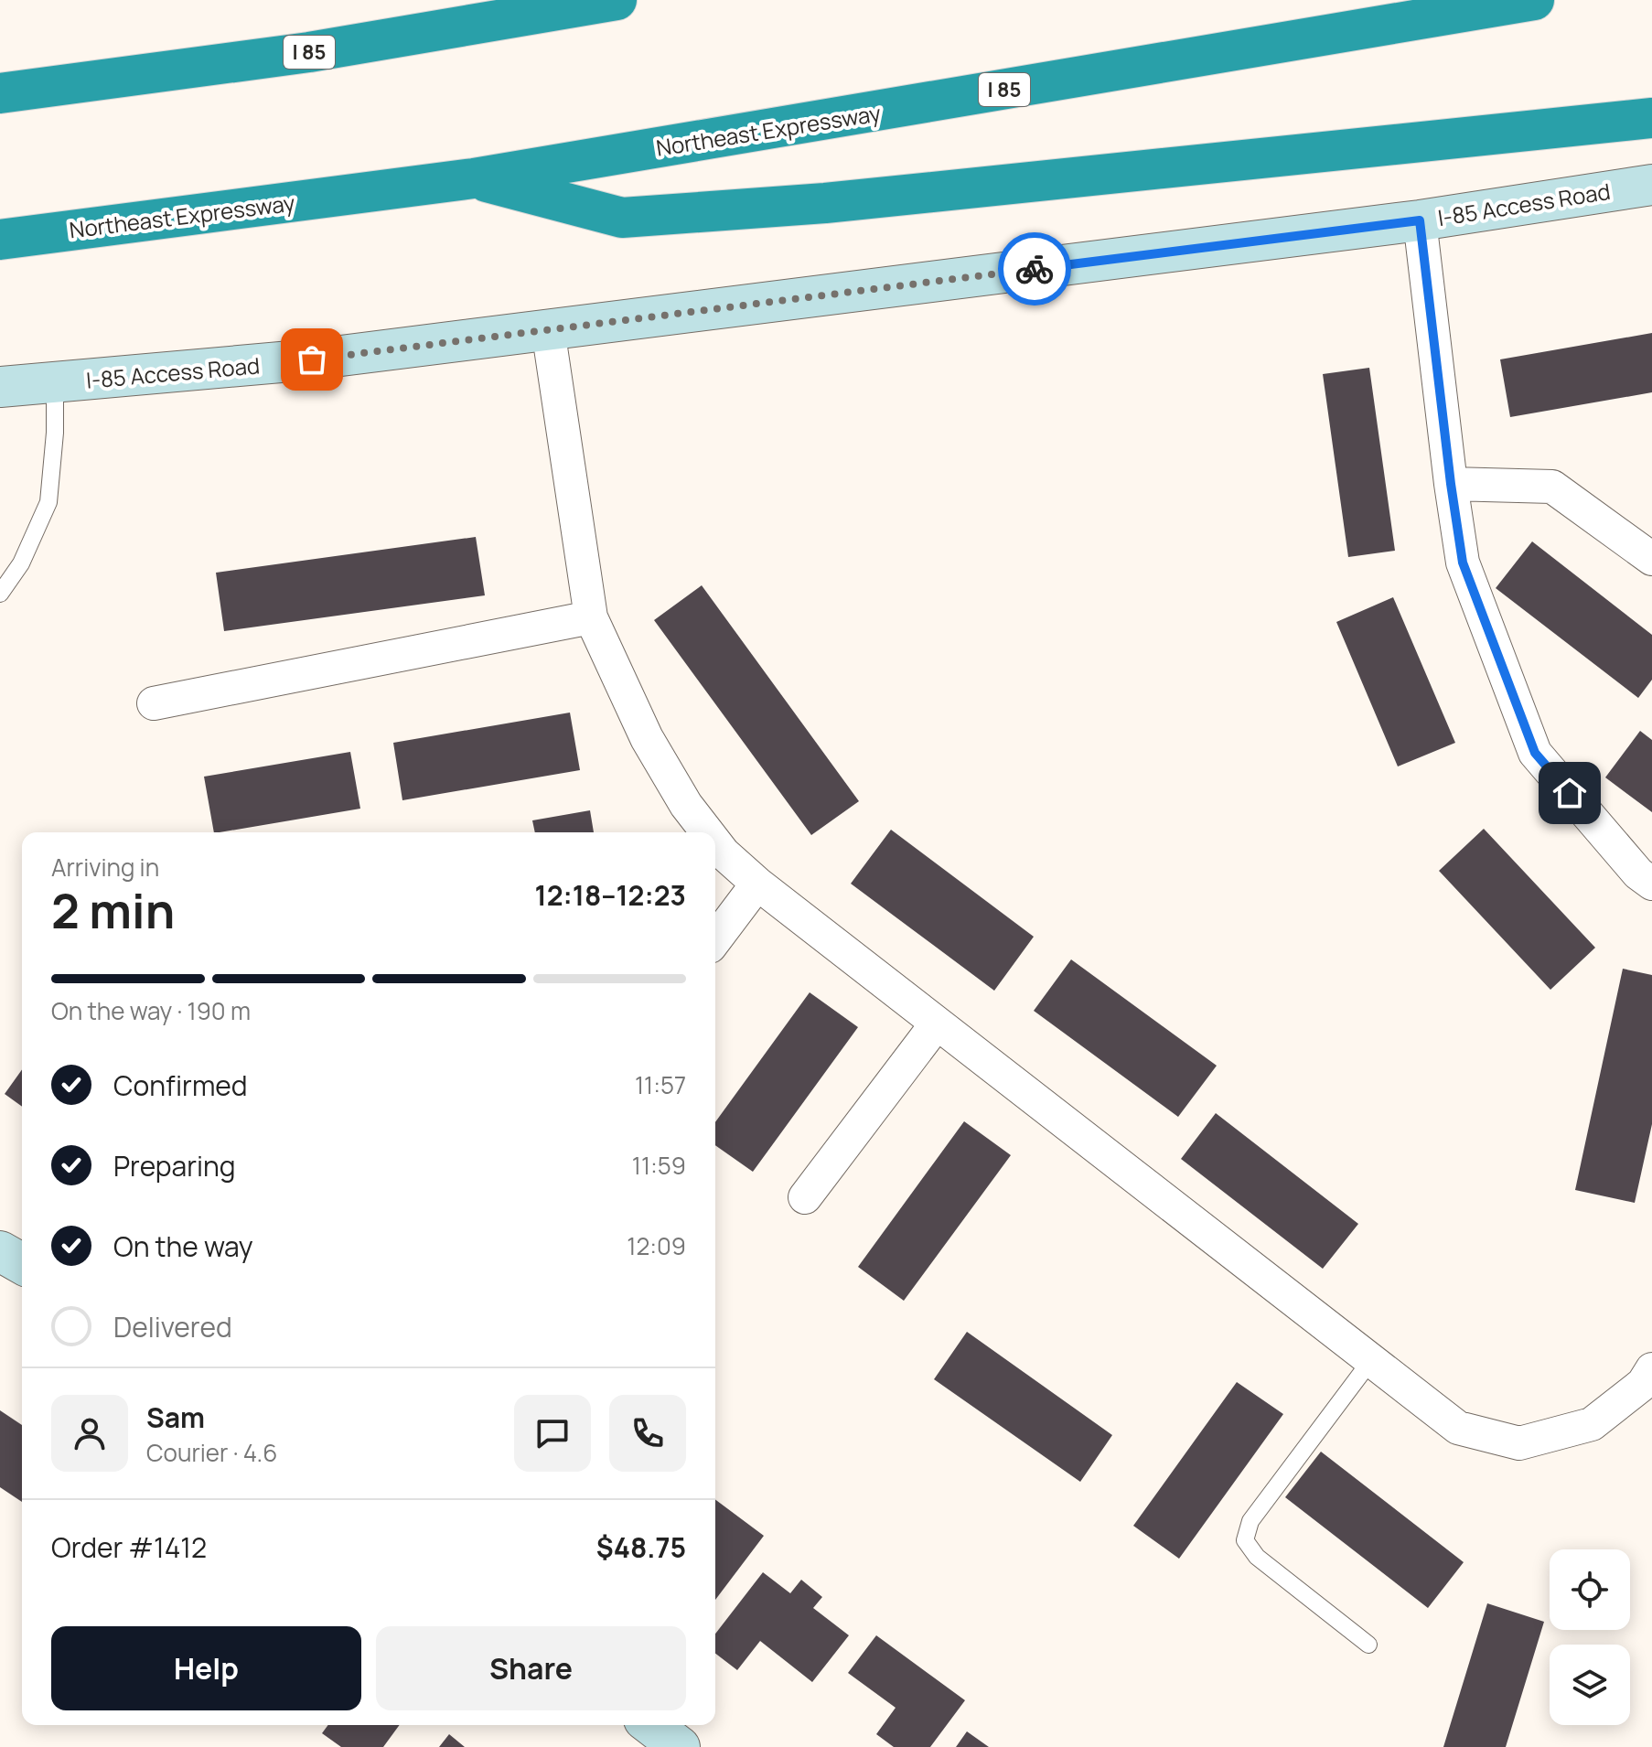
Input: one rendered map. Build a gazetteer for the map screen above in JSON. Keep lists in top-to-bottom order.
{
  "streets": {
    "highway": ["I 85", "Northeast Expressway"],
    "main road": ["I-85 Access Road"]
  },
  "page": {
    "heading": ["2 min", "Arriving in", "12:18–12:23"],
    "panel": [
      "Sam",
      "Courier · 4.6",
      "Order #1412",
      "$48.75"
    ],
    "bar": "On the way · 190 m",
    "list": [
      ["Confirmed", "11:57"],
      ["Preparing", "11:59"],
      ["On the way", "12:09"],
      "Delivered"
    ],
    "buttons": ["Help", "Share"]
  }
}
